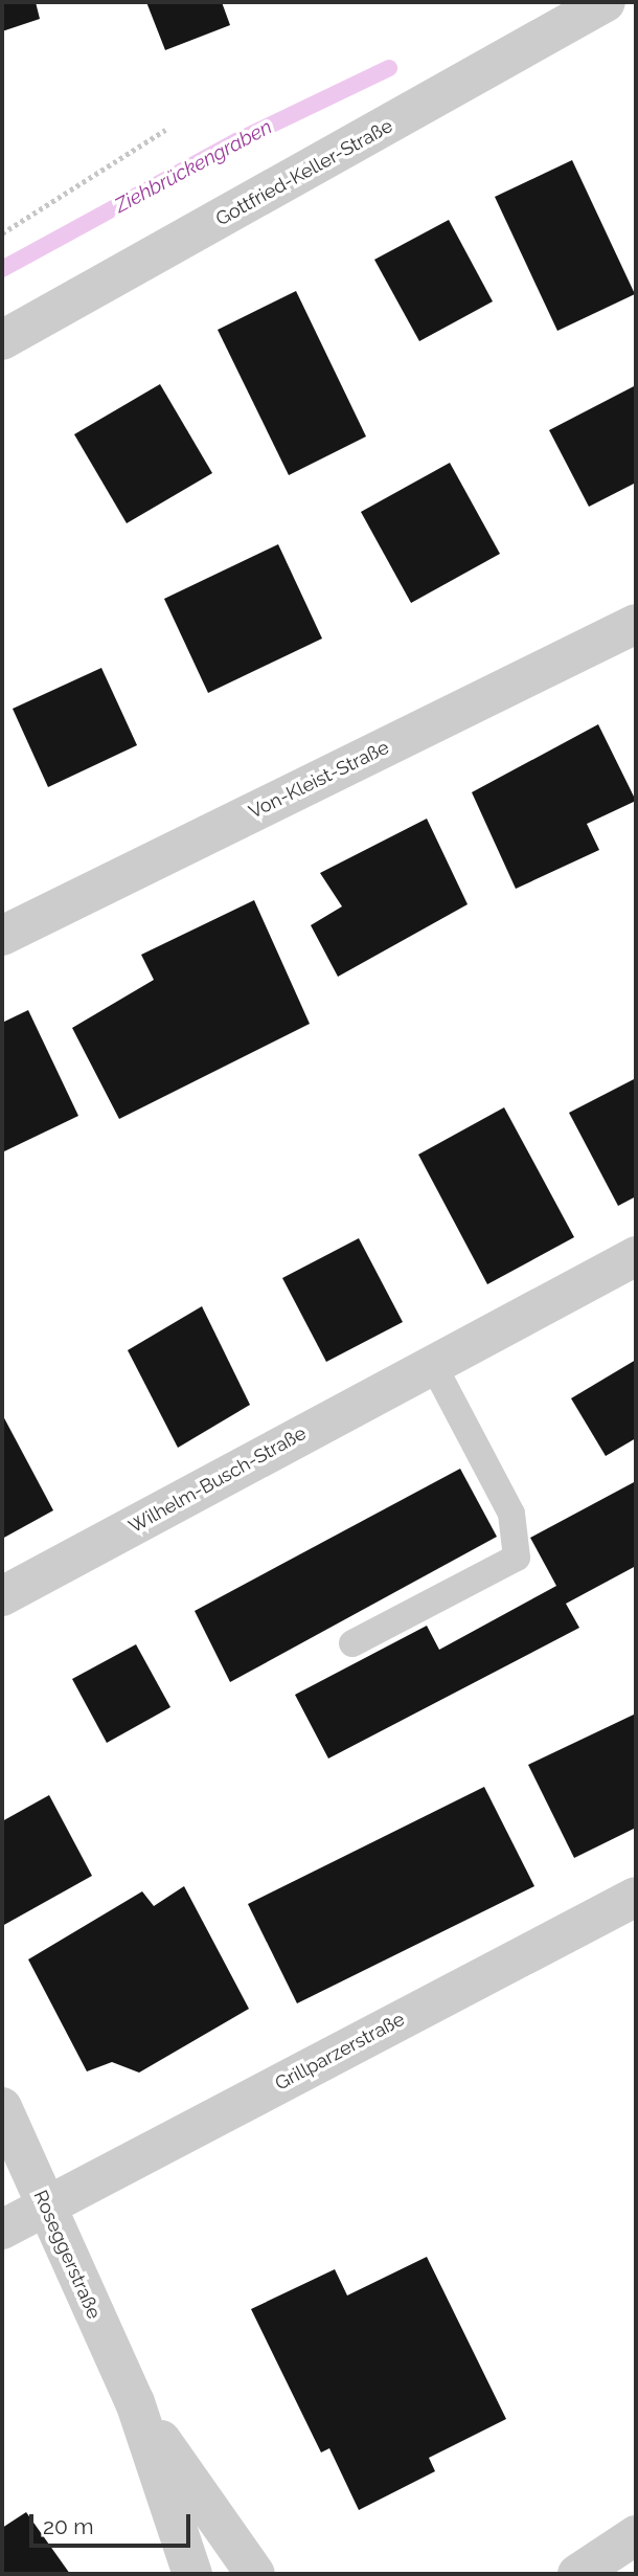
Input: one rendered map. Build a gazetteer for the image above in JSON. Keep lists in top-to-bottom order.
{
  "streets": {
    "street": [
      "Gottfried-Keller-Straße",
      "Von-Kleist-Straße",
      "Wilhelm-Busch-Straße",
      "Grillparzerstraße",
      "Roseggerstraße"
    ]
  },
  "crossings": [
    ["Grillparzerstraße", "Roseggerstraße"]
  ],
  "water": ["Ziehbrückengraben"],
  "scale_bar": "20 m"
}
